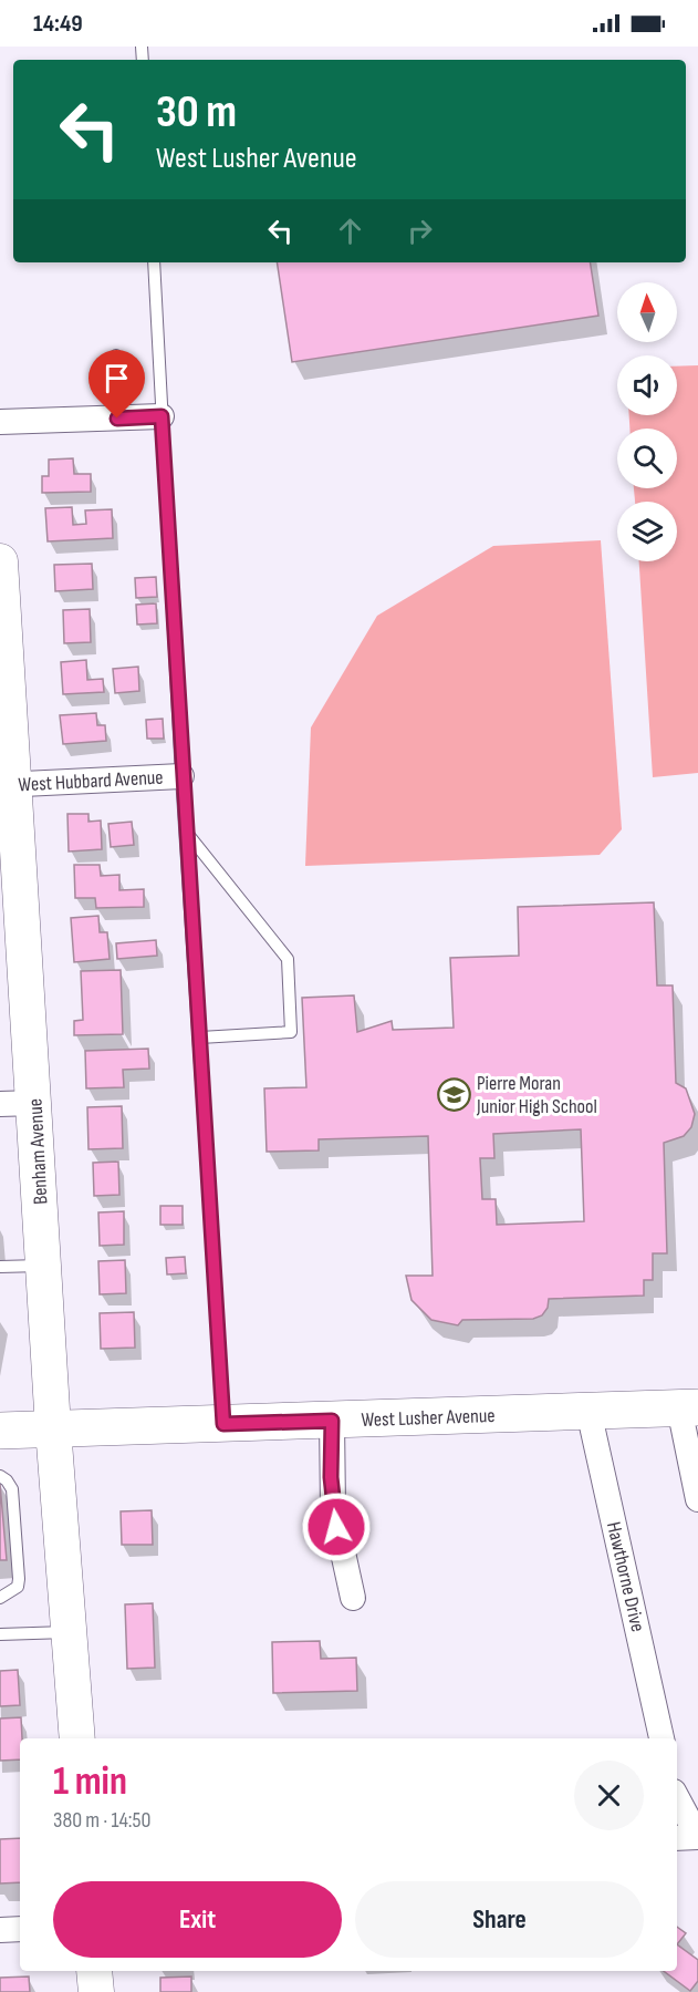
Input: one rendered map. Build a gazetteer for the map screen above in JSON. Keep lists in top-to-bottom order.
{
  "streets": {
    "main road": ["Benham Avenue", "West Lusher Avenue"],
    "street": ["West Hubbard Avenue", "Hawthorne Drive"]
  },
  "crossings": [
    ["West Hubbard Avenue", "Benham Avenue"],
    ["Benham Avenue", "West Lusher Avenue"],
    ["West Lusher Avenue", "Hawthorne Drive"]
  ],
  "places": {
    "school or university": ["Pierre Moran Junior High School"]
  },
  "north": "top",
  "page": {
    "status": "14:49",
    "turn": ["30 m", "West Lusher Avenue"],
    "heading": ["1 min", "380 m · 14:50"],
    "buttons": ["Exit", "Share"]
  }
}
